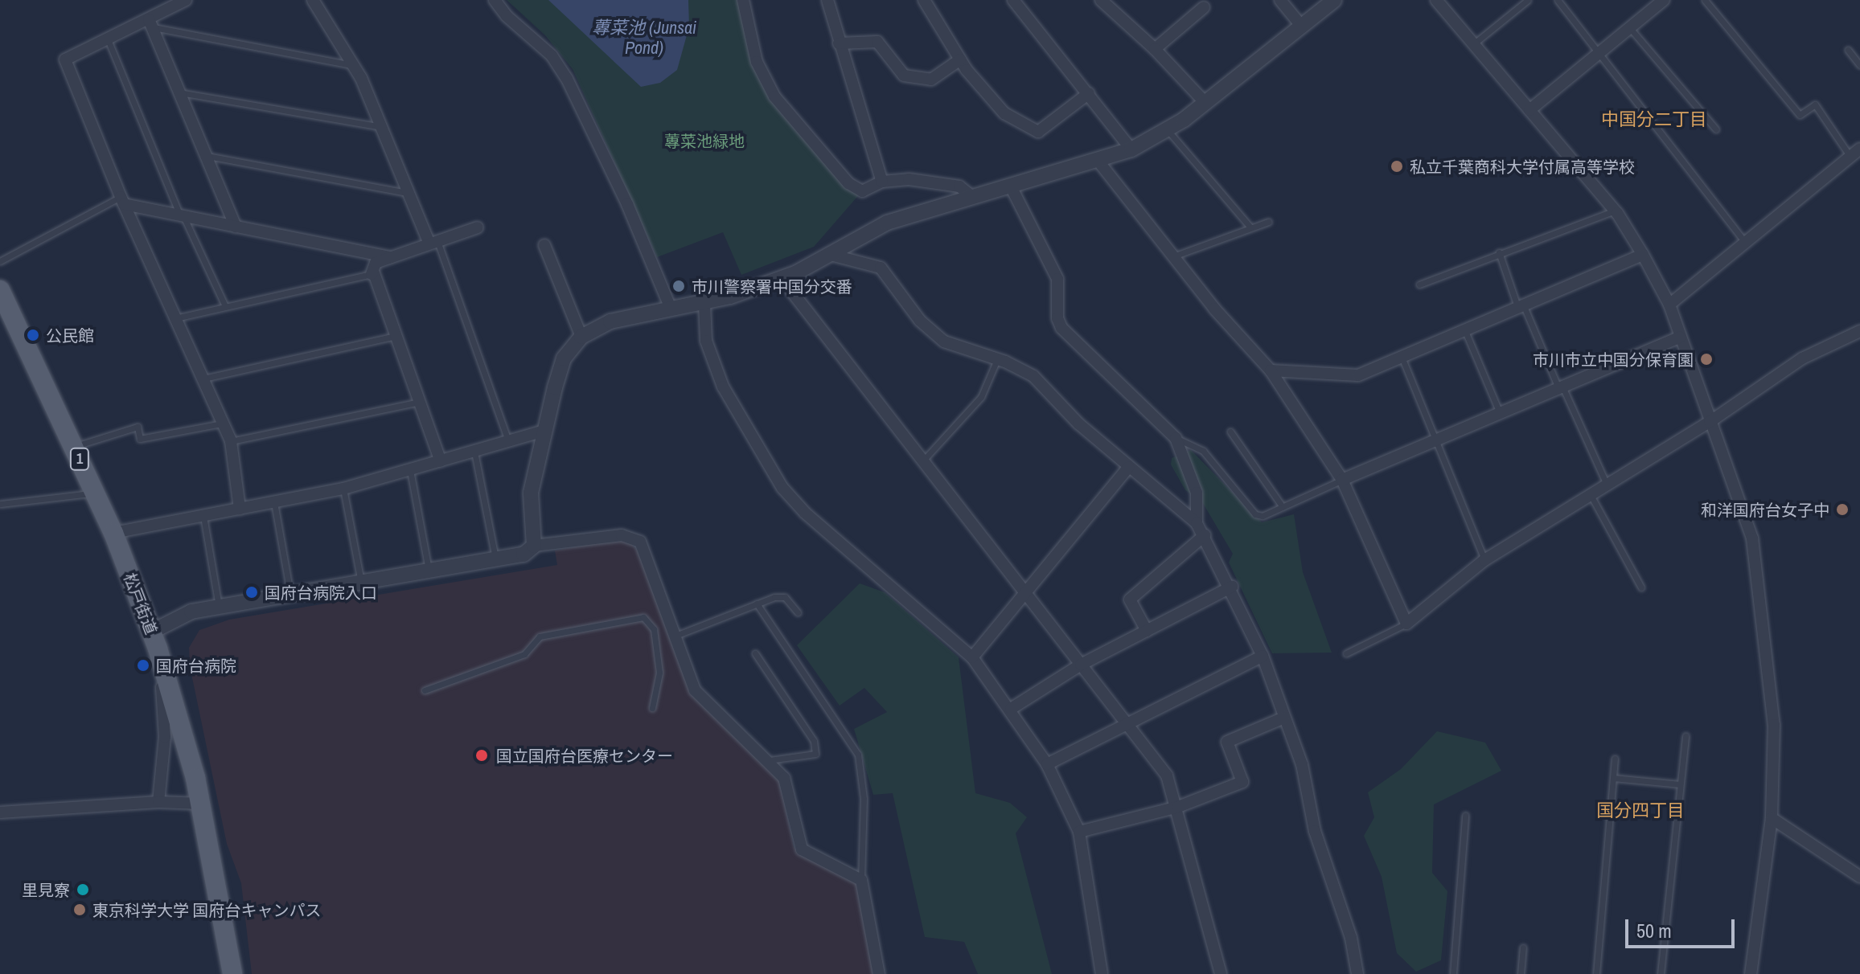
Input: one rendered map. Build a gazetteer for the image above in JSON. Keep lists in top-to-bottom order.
{
  "streets": {
    "main road": ["1", "松戸街道"]
  },
  "districts": ["中国分二丁目", "国分四丁目"],
  "water": ["蓴菜池 (Junsai Pond)"],
  "parks": ["蓴菜池緑地"],
  "places": [
    "私立千葉商科大学付属高等学校",
    "市川警察署中国分交番",
    "公民館",
    "市川市立中国分保育園",
    "和洋国府台女子中",
    "国府台病院入口",
    "国府台病院",
    "国立国府台医療センター",
    "里見寮",
    "東京科学大学 国府台キャンパス"
  ],
  "scale_bar": "50 m"
}
